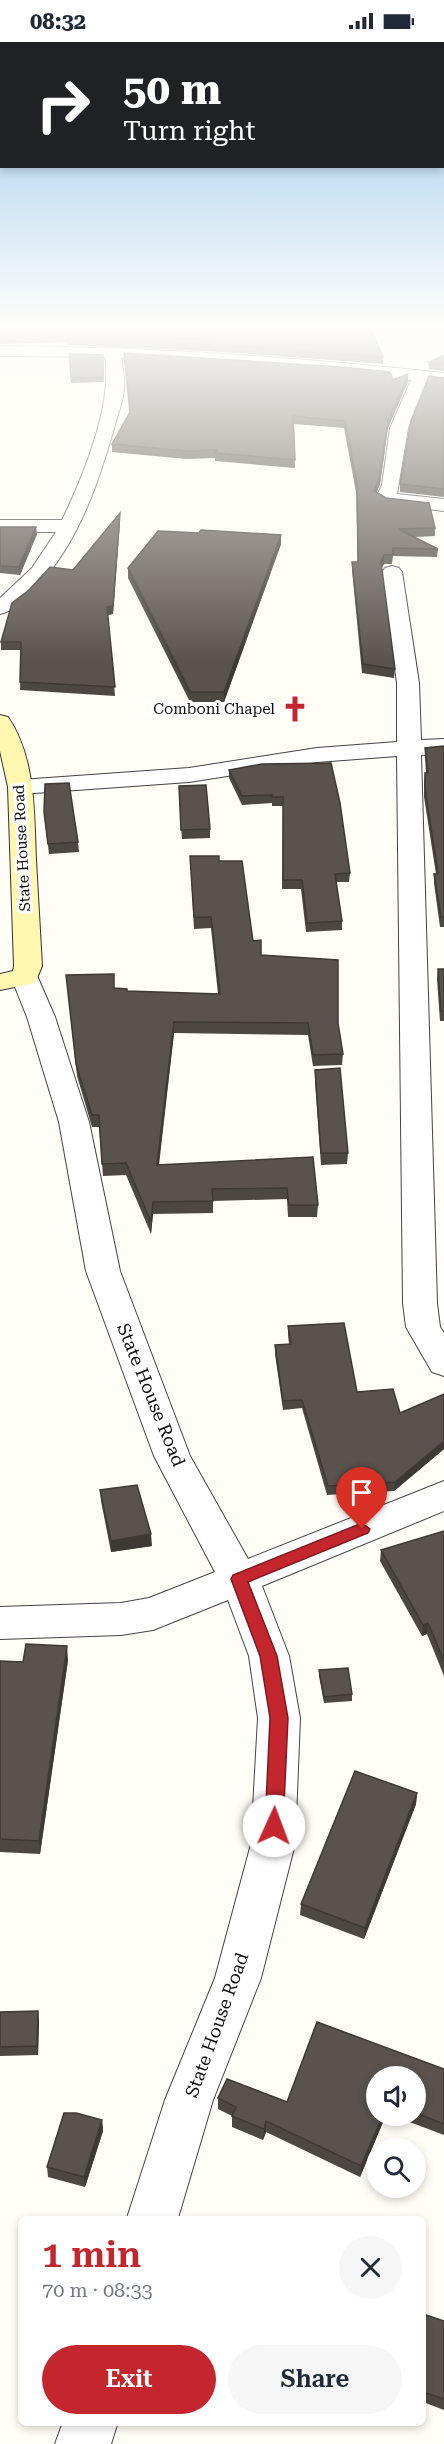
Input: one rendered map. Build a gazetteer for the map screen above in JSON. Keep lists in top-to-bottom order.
{
  "streets": {
    "main road": ["State House Road"]
  },
  "places": {
    "church": ["Comboni Chapel"]
  },
  "page": {
    "status": "08:32",
    "turn": ["50 m", "Turn right"],
    "heading": ["1 min", "70 m · 08:33"],
    "buttons": ["Exit", "Share"]
  }
}
